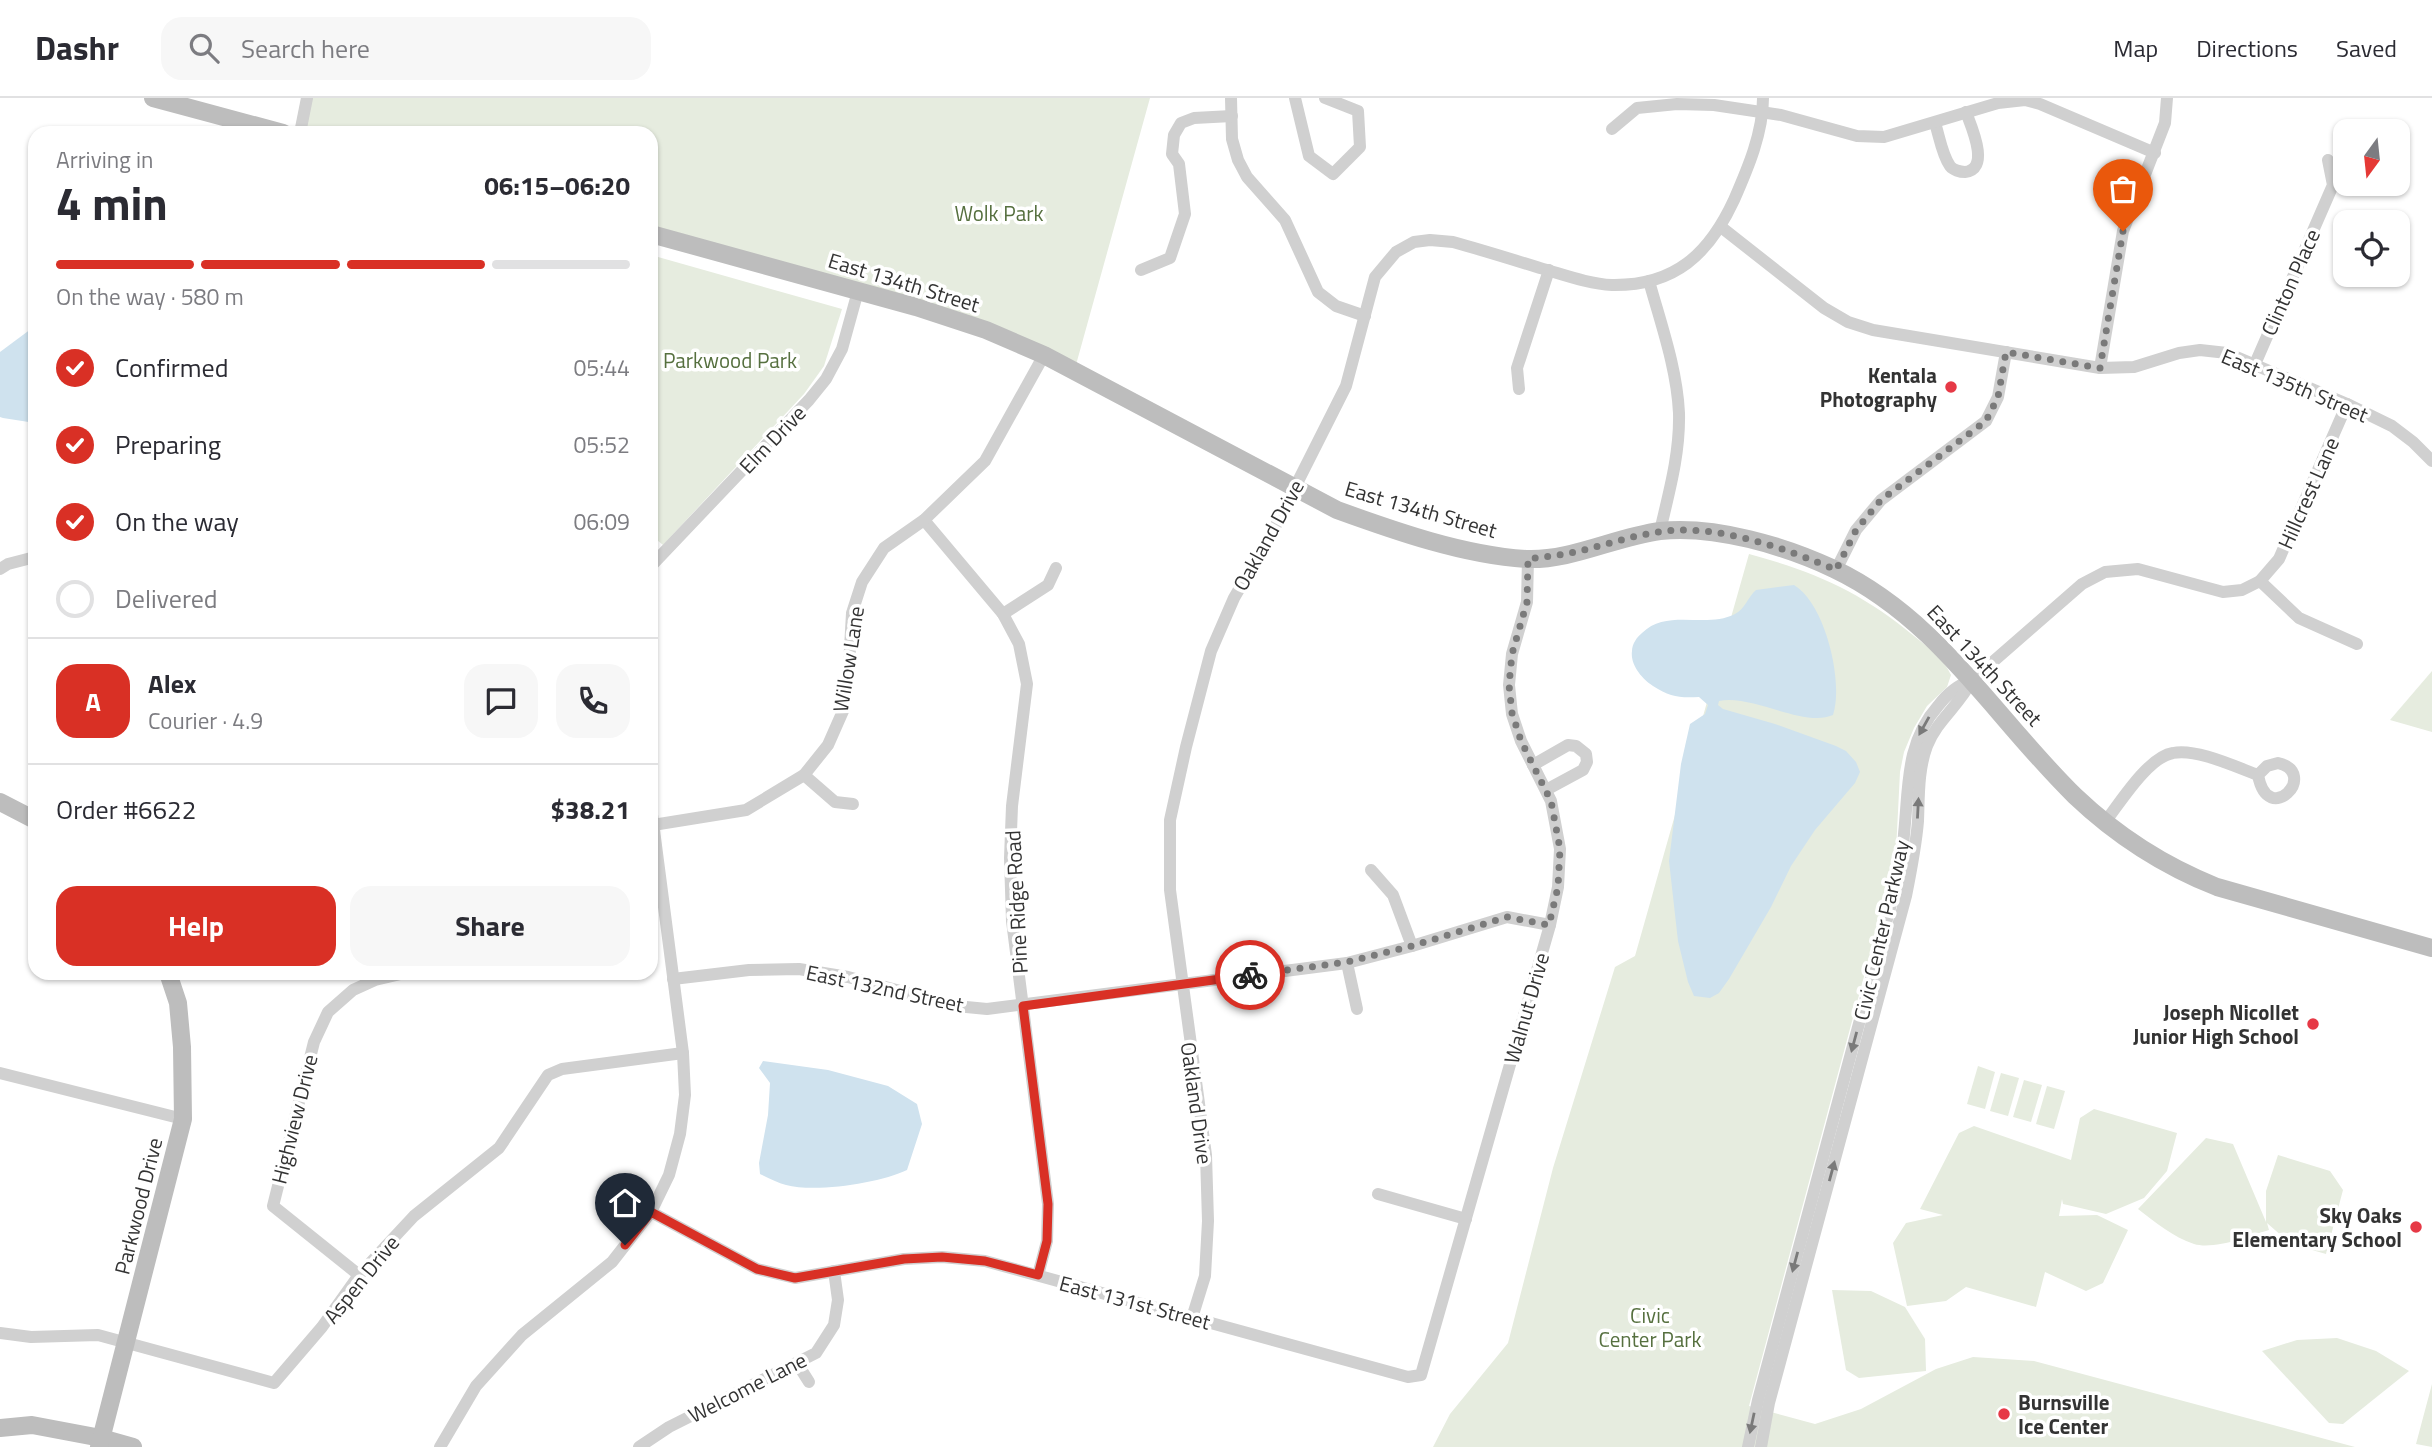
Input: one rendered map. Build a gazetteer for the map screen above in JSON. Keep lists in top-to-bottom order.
{
  "streets": {
    "street": [
      "East 134th Street",
      "Clinton Place",
      "East 135th Street",
      "Elm Drive",
      "Hillcrest Lane",
      "Oakland Drive",
      "Willow Lane",
      "Pine Ridge Road",
      "Civic Center Parkway",
      "East 132nd Street",
      "Walnut Drive",
      "Highview Drive",
      "Parkwood Drive",
      "Aspen Drive",
      "East 131st Street",
      "Welcome Lane"
    ]
  },
  "crossings": [
    ["East 134th Street", "Elm Drive"],
    ["East 134th Street", "Oakland Drive"],
    ["East 134th Street", "Willow Lane"],
    ["East 134th Street", "Civic Center Parkway"],
    ["East 134th Street", "Walnut Drive"],
    ["Clinton Place", "East 135th Street"],
    ["East 135th Street", "Hillcrest Lane"],
    ["East 135th Street", "Oakland Drive"],
    ["Oakland Drive", "East 132nd Street"],
    ["Oakland Drive", "East 131st Street"],
    ["Willow Lane", "Pine Ridge Road"],
    ["Pine Ridge Road", "East 132nd Street"],
    ["Pine Ridge Road", "East 131st Street"],
    ["East 132nd Street", "Walnut Drive"],
    ["Walnut Drive", "East 131st Street"],
    ["Highview Drive", "Aspen Drive"],
    ["Parkwood Drive", "Aspen Drive"],
    ["East 131st Street", "Welcome Lane"]
  ],
  "parks": ["Wolk Park", "Parkwood Park", "Civic Center Park"],
  "places": [
    "Kentala Photography",
    "Joseph Nicollet Junior High School",
    "Sky Oaks Elementary School",
    "Burnsville Ice Center"
  ],
  "north": "bottom",
  "page": {
    "header": "Dashr",
    "search": "Search here",
    "nav": ["Map", "Directions", "Saved"],
    "heading": ["4 min", "Arriving in", "06:15–06:20"],
    "panel": [
      "Alex",
      "Courier · 4.9",
      "Order #6622",
      "$38.21"
    ],
    "bar": "On the way · 580 m",
    "list": [
      ["Confirmed", "05:44"],
      ["Preparing", "05:52"],
      ["On the way", "06:09"],
      "Delivered"
    ],
    "round": "A",
    "buttons": ["Help", "Share"]
  }
}
